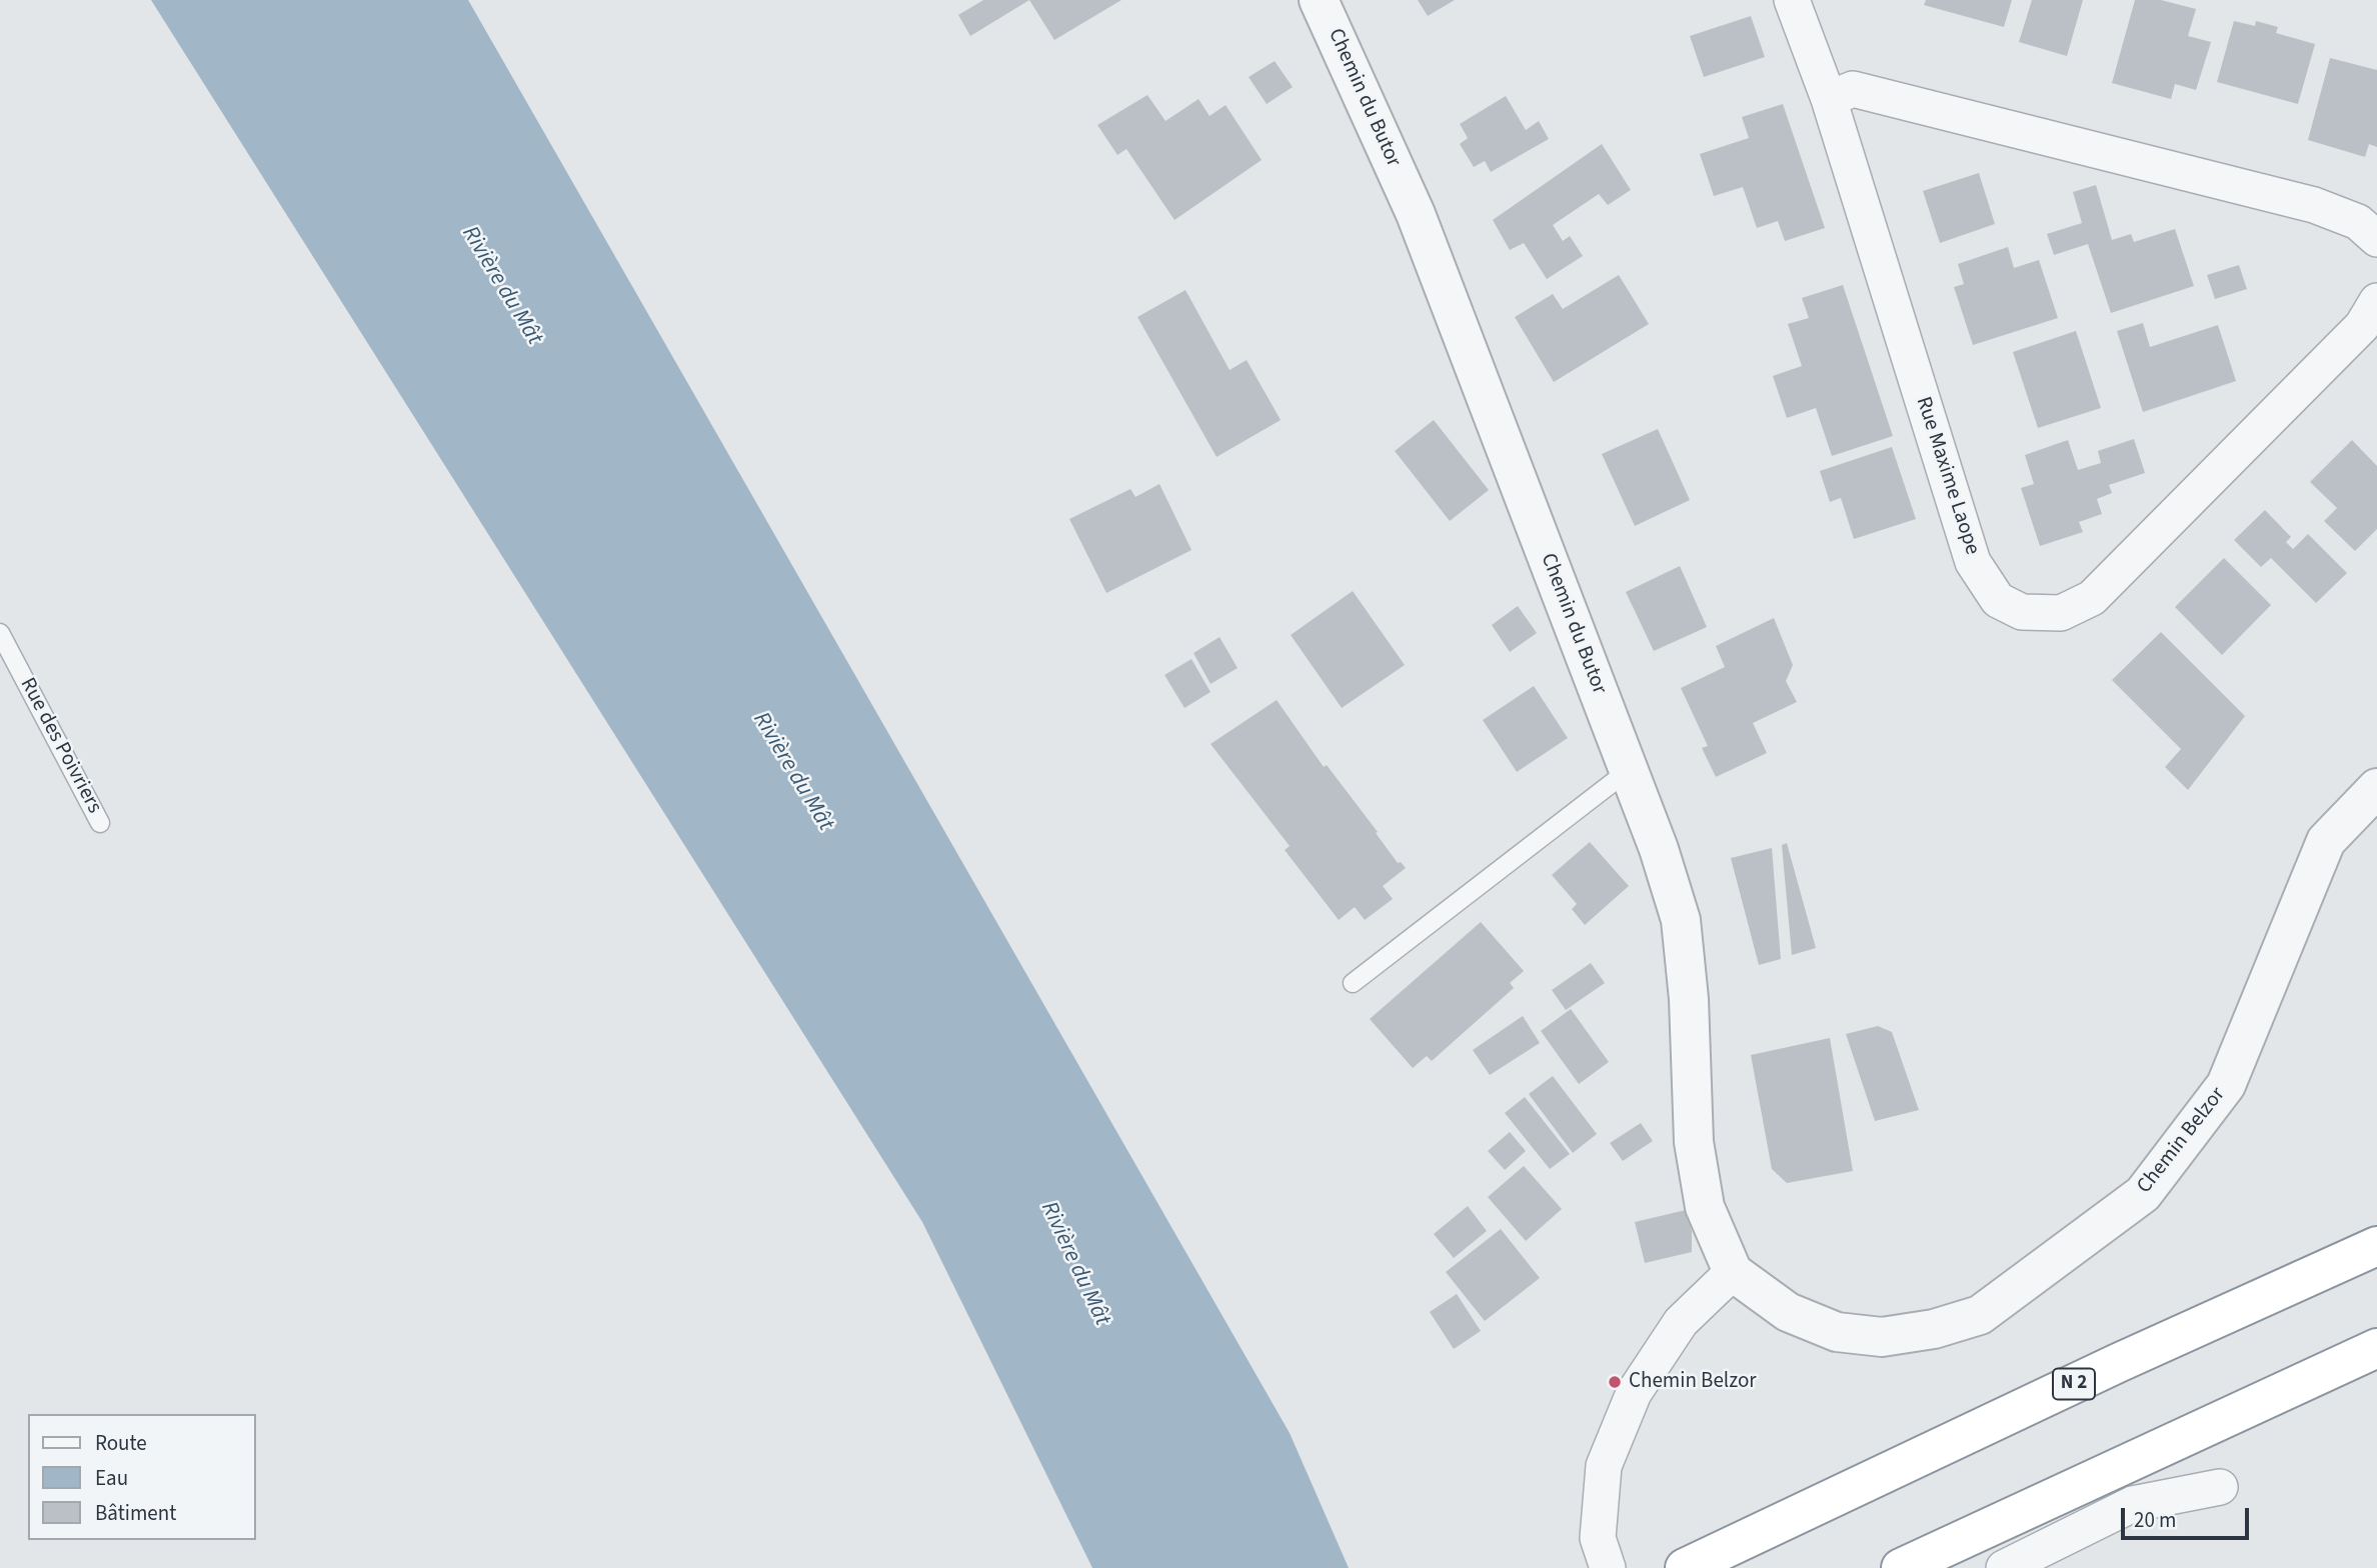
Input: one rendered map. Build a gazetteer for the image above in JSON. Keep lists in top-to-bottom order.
{
  "streets": {
    "highway": ["N 2"],
    "street": ["Chemin du Butor", "Rue Maxime Laope", "Chemin Belzor"],
    "lane": ["Rue des Poivriers"]
  },
  "crossings": [
    ["Chemin du Butor", "Chemin Belzor"]
  ],
  "water": ["Rivière du Mât"],
  "places": ["Chemin Belzor"],
  "legend": ["Route", "Eau", "Bâtiment"],
  "scale_bar": "20 m"
}
